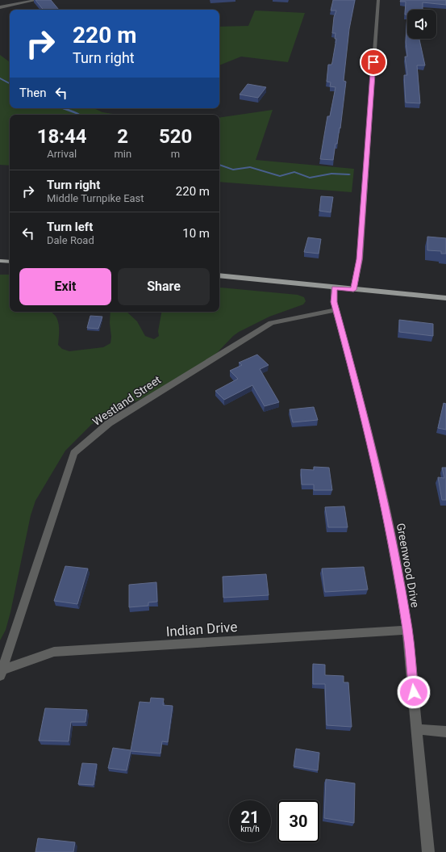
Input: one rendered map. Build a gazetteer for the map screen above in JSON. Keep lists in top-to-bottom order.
{
  "streets": {
    "street": ["Westland Street", "Greenwood Drive", "Indian Drive"]
  },
  "crossings": [
    ["Westland Street", "Greenwood Drive"],
    ["Westland Street", "Indian Drive"],
    ["Greenwood Drive", "Indian Drive"]
  ],
  "page": {
    "turn": ["220 m", "Turn right"],
    "then": "Then",
    "eta": [
      "18:44",
      "Arrival",
      "2",
      "min",
      "520",
      "m"
    ],
    "list": [
      {
        "name": "Turn right",
        "note": "Middle Turnpike East",
        "value": "220 m"
      },
      {
        "name": "Turn left",
        "note": "Dale Road",
        "value": "10 m"
      }
    ],
    "buttons": ["Exit", "Share"],
    "speed": "21 km/h",
    "limit": "30"
  }
}
